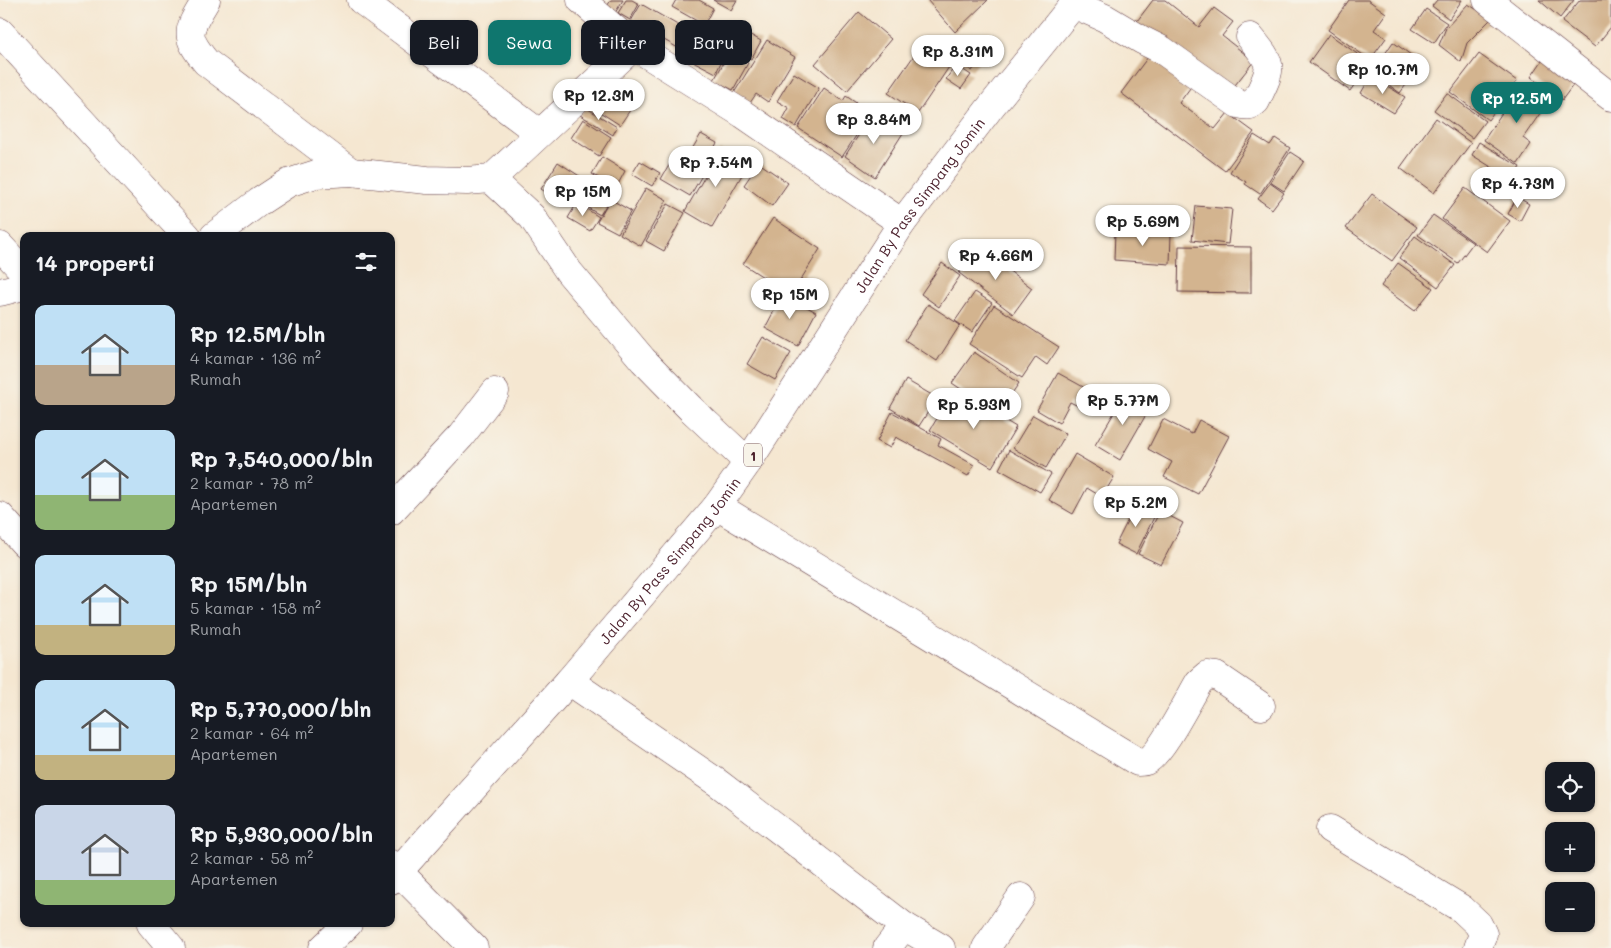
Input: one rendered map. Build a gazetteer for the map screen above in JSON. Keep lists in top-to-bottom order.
{
  "streets": {
    "main road": ["Jalan By Pass Simpang Jomin", "1"]
  },
  "page": {
    "chip": [
      "Beli",
      "Sewa",
      "Filter",
      "Baru"
    ],
    "price": [
      "Rp 8.31M",
      "Rp 10.7M",
      "Rp 12.3M",
      "Rp 12.5M",
      "Rp 3.84M",
      "Rp 7.54M",
      "Rp 4.73M",
      "Rp 15M",
      "Rp 5.69M",
      "Rp 4.66M",
      "Rp 15M",
      "Rp 5.77M",
      "Rp 5.93M",
      "Rp 5.2M"
    ],
    "heading": "14 properti",
    "list": [
      {
        "name": "Rp 12.5M/bln",
        "note": "4 kamar · 136 m² · Rumah"
      },
      {
        "name": "Rp 7,540,000/bln",
        "note": "2 kamar · 78 m² · Apartemen"
      },
      {
        "name": "Rp 15M/bln",
        "note": "5 kamar · 158 m² · Rumah"
      },
      {
        "name": "Rp 5,770,000/bln",
        "note": "2 kamar · 64 m² · Apartemen"
      },
      {
        "name": "Rp 5,930,000/bln",
        "note": "2 kamar · 58 m² · Apartemen"
      }
    ],
    "map_buttons": ["+", "−"]
  }
}
